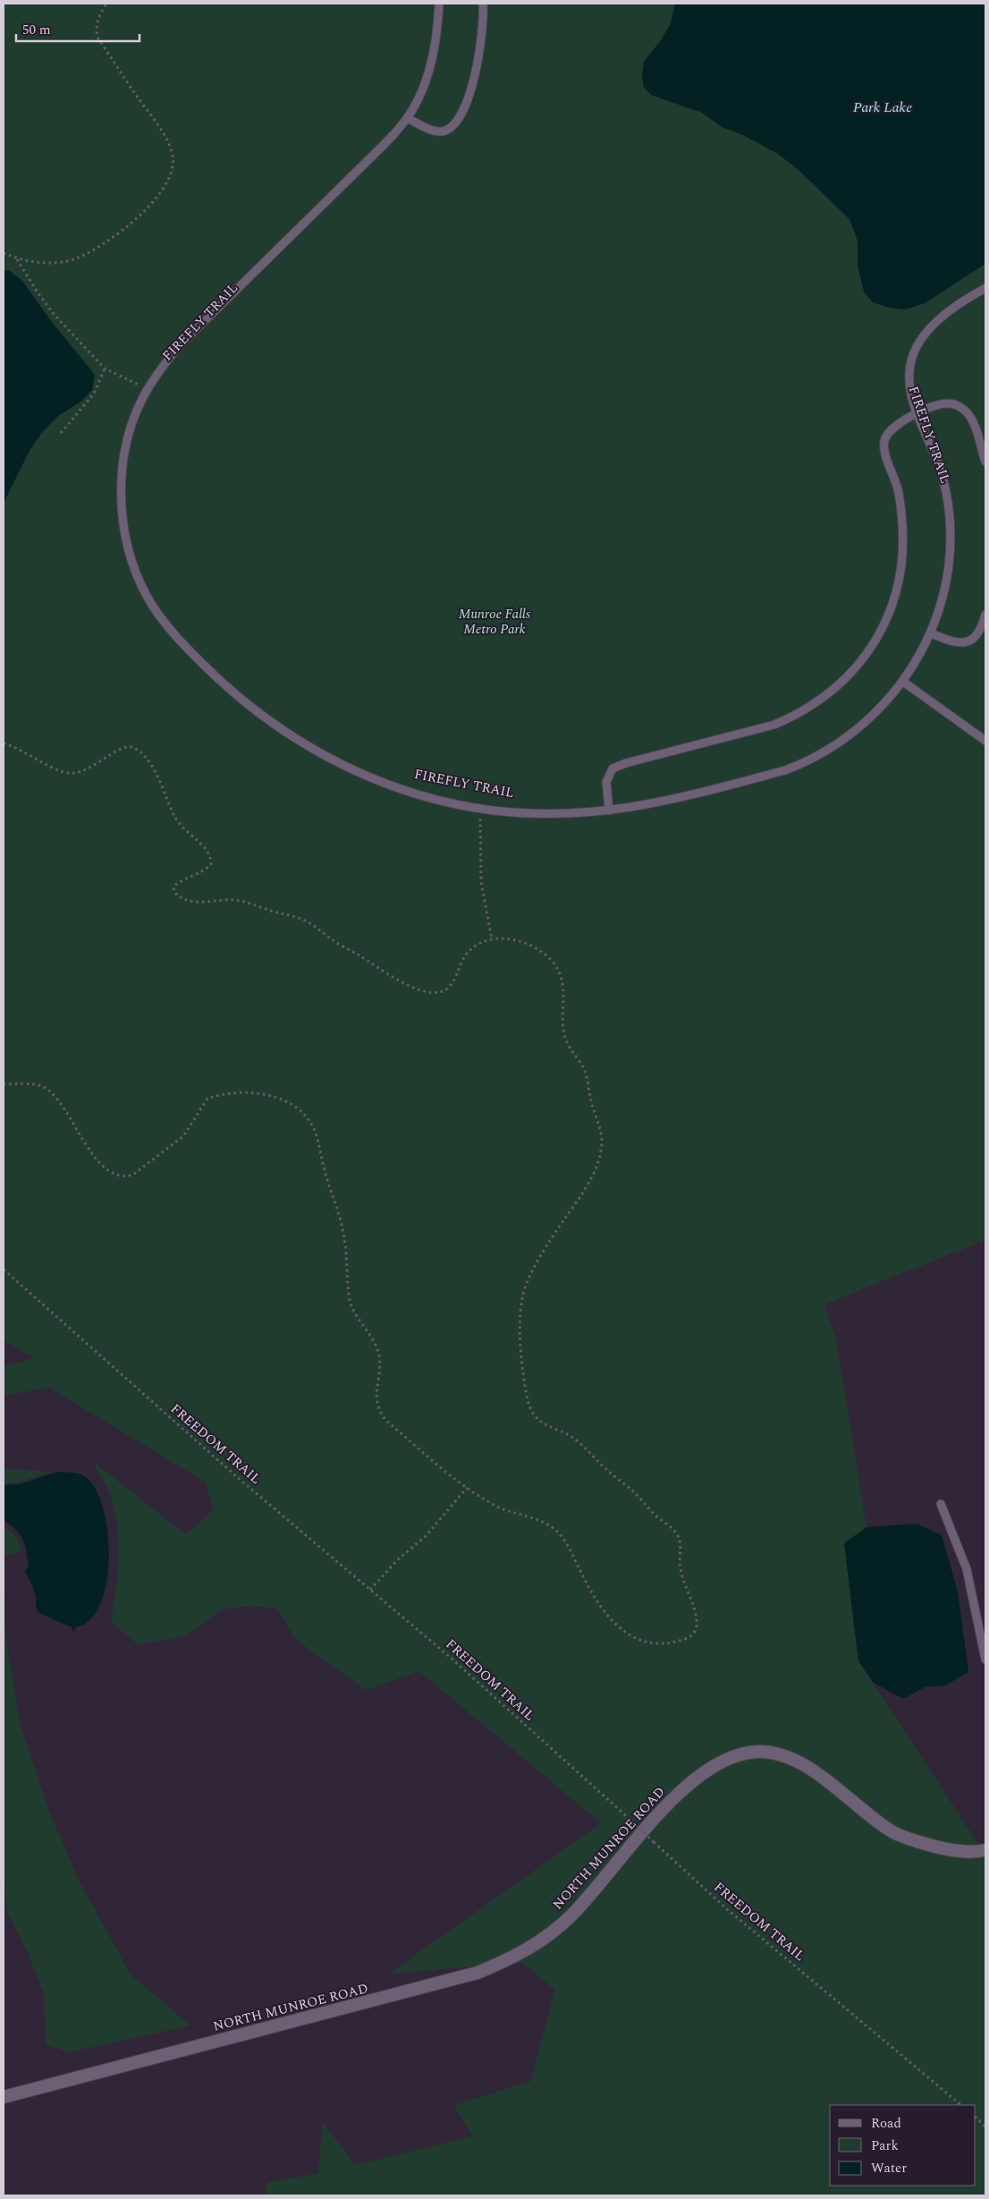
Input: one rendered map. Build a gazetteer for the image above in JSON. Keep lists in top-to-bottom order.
{
  "streets": {
    "street": ["NORTH MUNROE ROAD"],
    "path": ["FREEDOM TRAIL"]
  },
  "water": ["Park Lake"],
  "parks": ["Munroe Falls Metro Park"],
  "legend": ["Road", "Park", "Water"],
  "scale_bar": "50 m"
}
